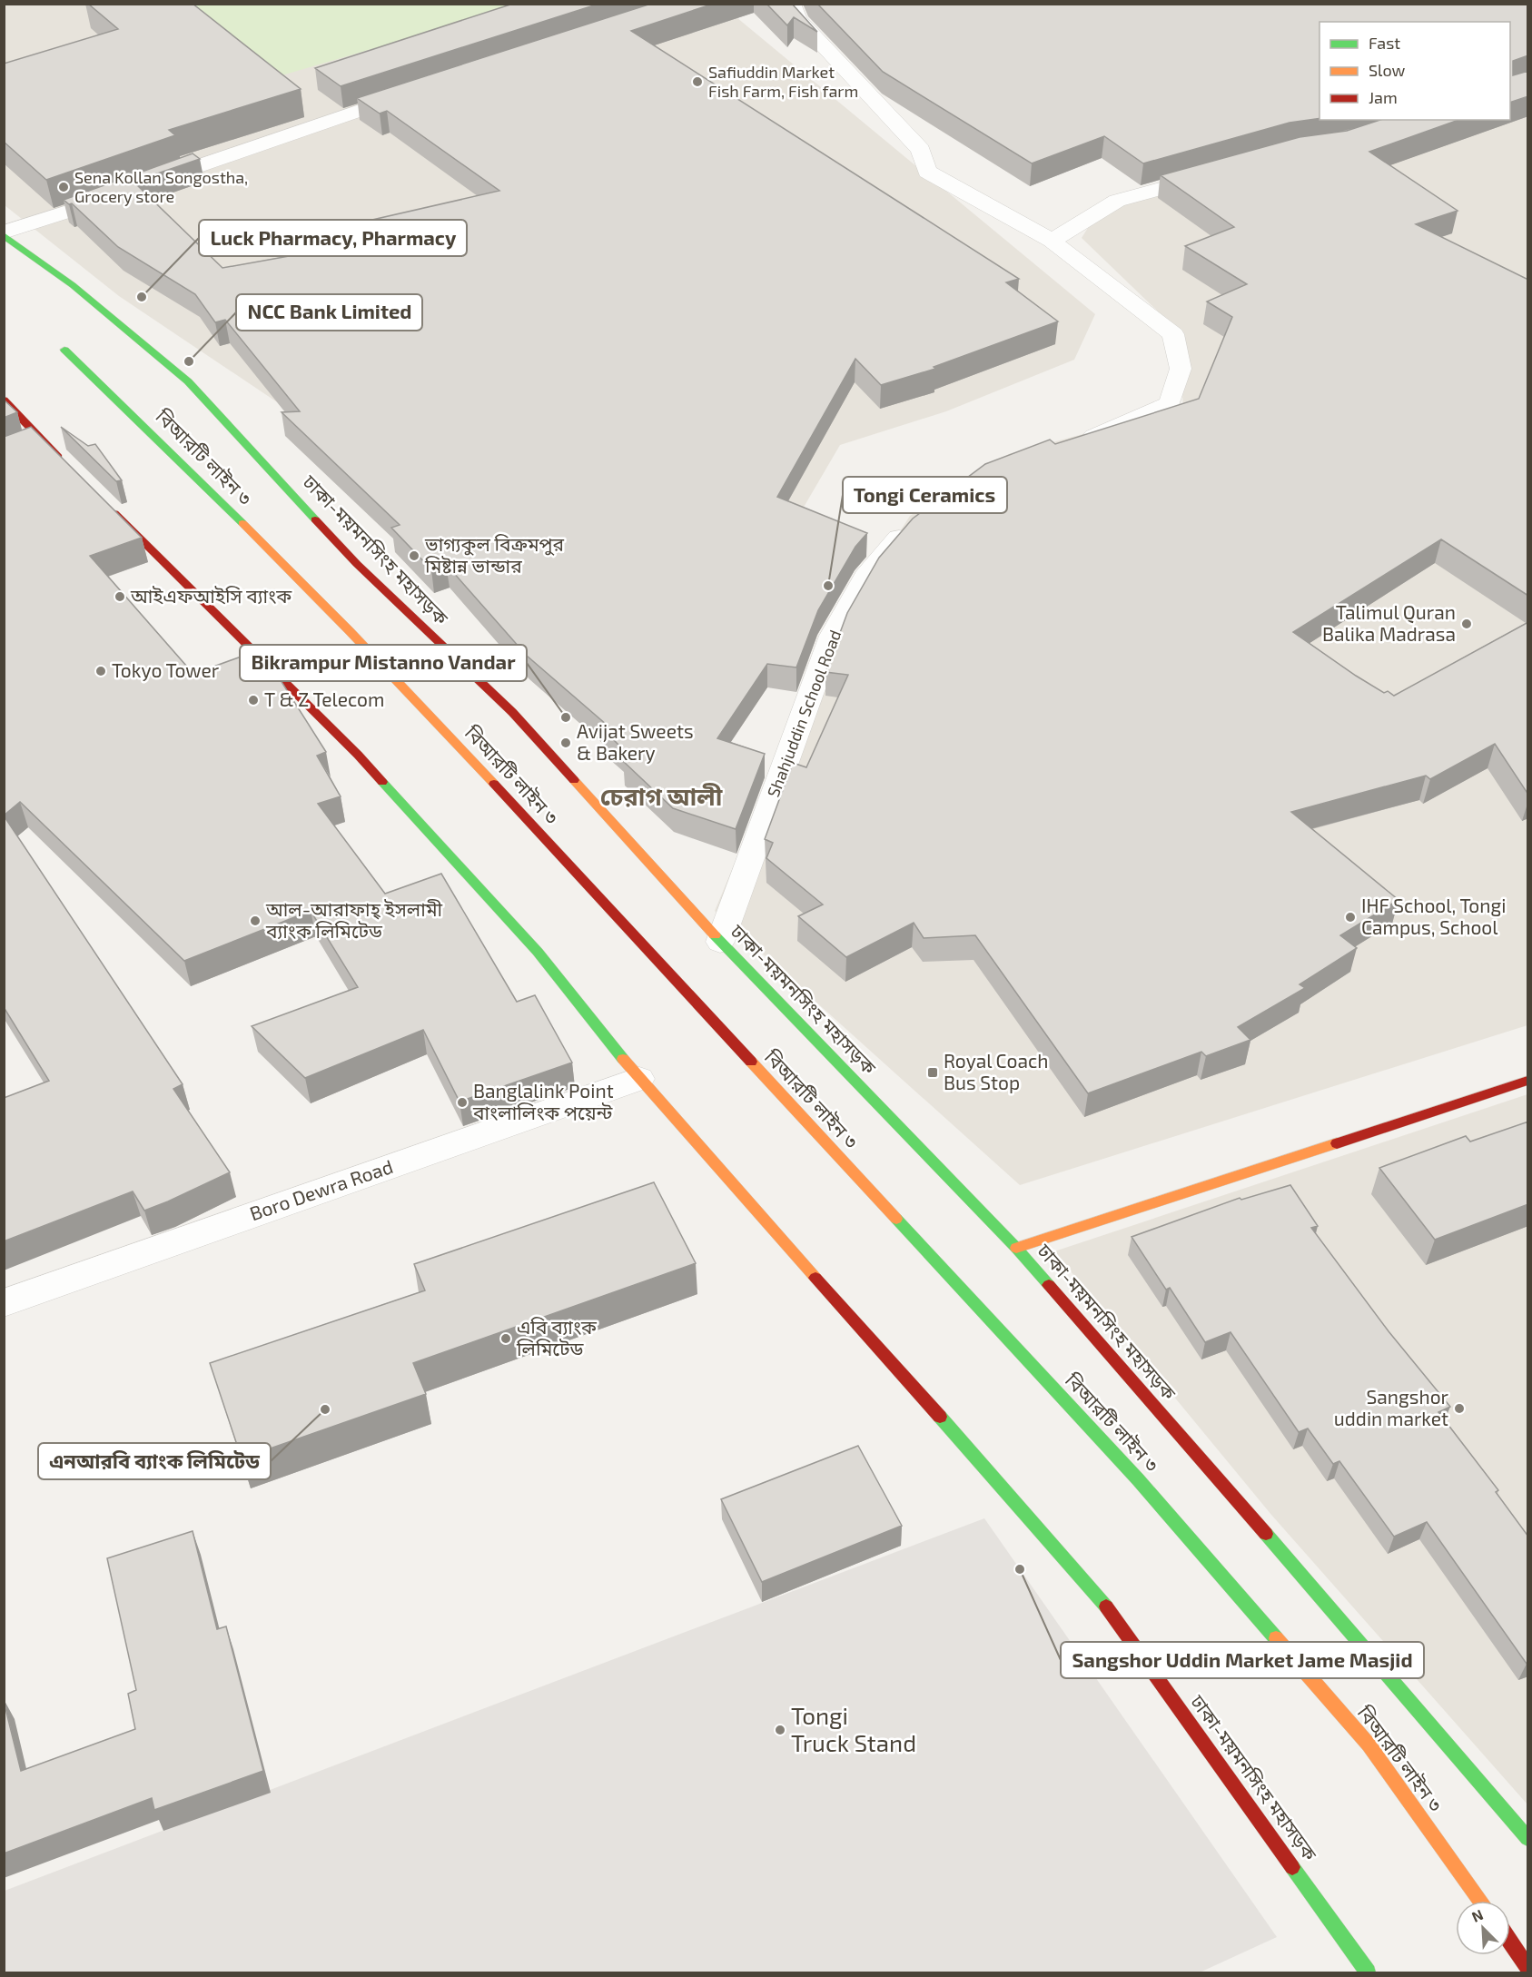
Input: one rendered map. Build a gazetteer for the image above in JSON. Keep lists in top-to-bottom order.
{
  "streets": {
    "main road": ["বিআরটি লাইন ৩", "ঢাকা-ময়মনসিংহ মহাসড়ক"],
    "street": ["Shahjuddin School Road", "Boro Dewra Road"]
  },
  "crossings": [
    ["ঢাকা-ময়মনসিংহ মহাসড়ক", "Shahjuddin School Road"],
    ["ঢাকা-ময়মনসিংহ মহাসড়ক", "Boro Dewra Road"]
  ],
  "districts": ["চেরাগ আলী"],
  "places": {
    "other": [
      "Safiuddin Market Fish Farm, Fish farm",
      "Sena Kollan Songostha, Grocery store",
      "Luck Pharmacy, Pharmacy",
      "NCC Bank Limited",
      "ভাগ্যকুল বিক্রমপুর মিষ্টান্ন ভান্ডার",
      "Tongi Ceramics",
      "আইএফআইসি ব্যাংক",
      "Talimul Quran Balika Madrasa",
      "Tokyo Tower",
      "T & Z Telecom",
      "Bikrampur Mistanno Vandar",
      "Avijat Sweets & Bakery",
      "IHF School, Tongi Campus, School",
      "আল-আরাফাহ্ ইসলামী ব্যাংক লিমিটেড",
      "Banglalink Point বাংলালিংক পয়েন্ট",
      "এবি ব্যাংক লিমিটেড",
      "Sangshor uddin market",
      "এনআরবি ব্যাংক লিমিটেড",
      "Sangshor Uddin Market Jame Masjid",
      "Tongi Truck Stand"
    ],
    "transit": ["Royal Coach Bus Stop"]
  },
  "legend": ["Fast", "Slow", "Jam"],
  "north": "top left"
}
